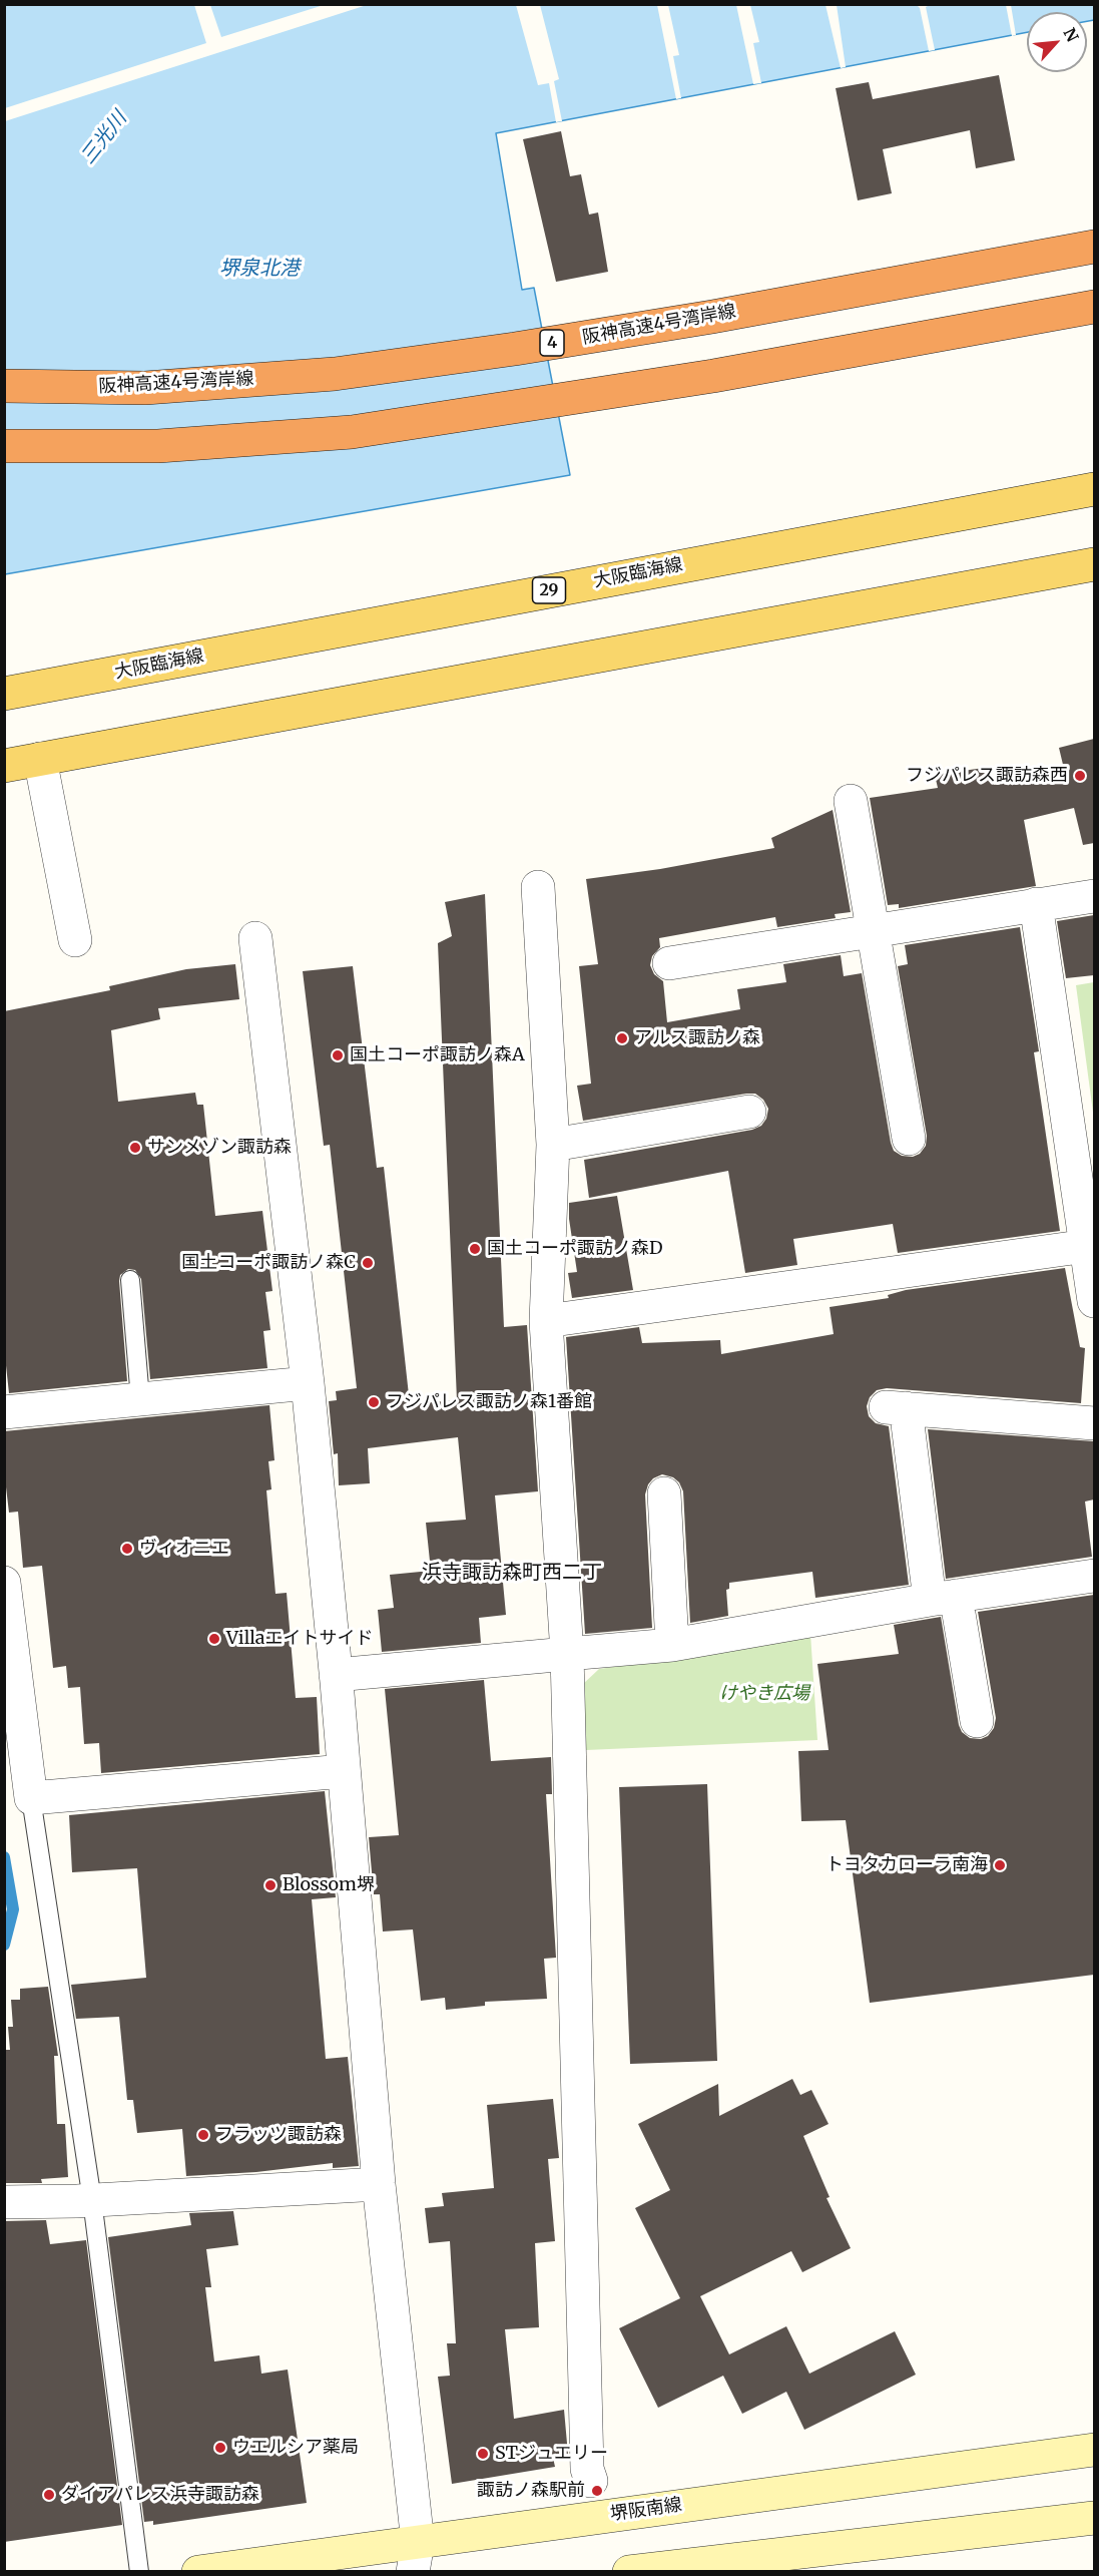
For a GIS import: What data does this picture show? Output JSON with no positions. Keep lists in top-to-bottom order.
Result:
{
  "streets": {
    "highway": ["阪神高速4号湾岸線", "4"],
    "main road": ["大阪臨海線", "29", "堺阪南線"]
  },
  "districts": ["浜寺諏訪森町西二丁"],
  "water": ["三光川", "堺泉北港"],
  "parks": ["けやき広場"],
  "places": [
    "フジパレス諏訪森西",
    "アルス諏訪ノ森",
    "国土コーポ諏訪ノ森A",
    "サンメゾン諏訪森",
    "国土コーポ諏訪ノ森D",
    "国土コーポ諏訪ノ森C",
    "フジパレス諏訪ノ森1番館",
    "ヴィオニエ",
    "Villaエイトサイド",
    "トヨタカローラ南海",
    "Blossom堺",
    "フラッツ諏訪森",
    "ウエルシア薬局",
    "STジュエリー",
    "諏訪ノ森駅前",
    "ダイアパレス浜寺諏訪森"
  ],
  "north": "top right"
}
